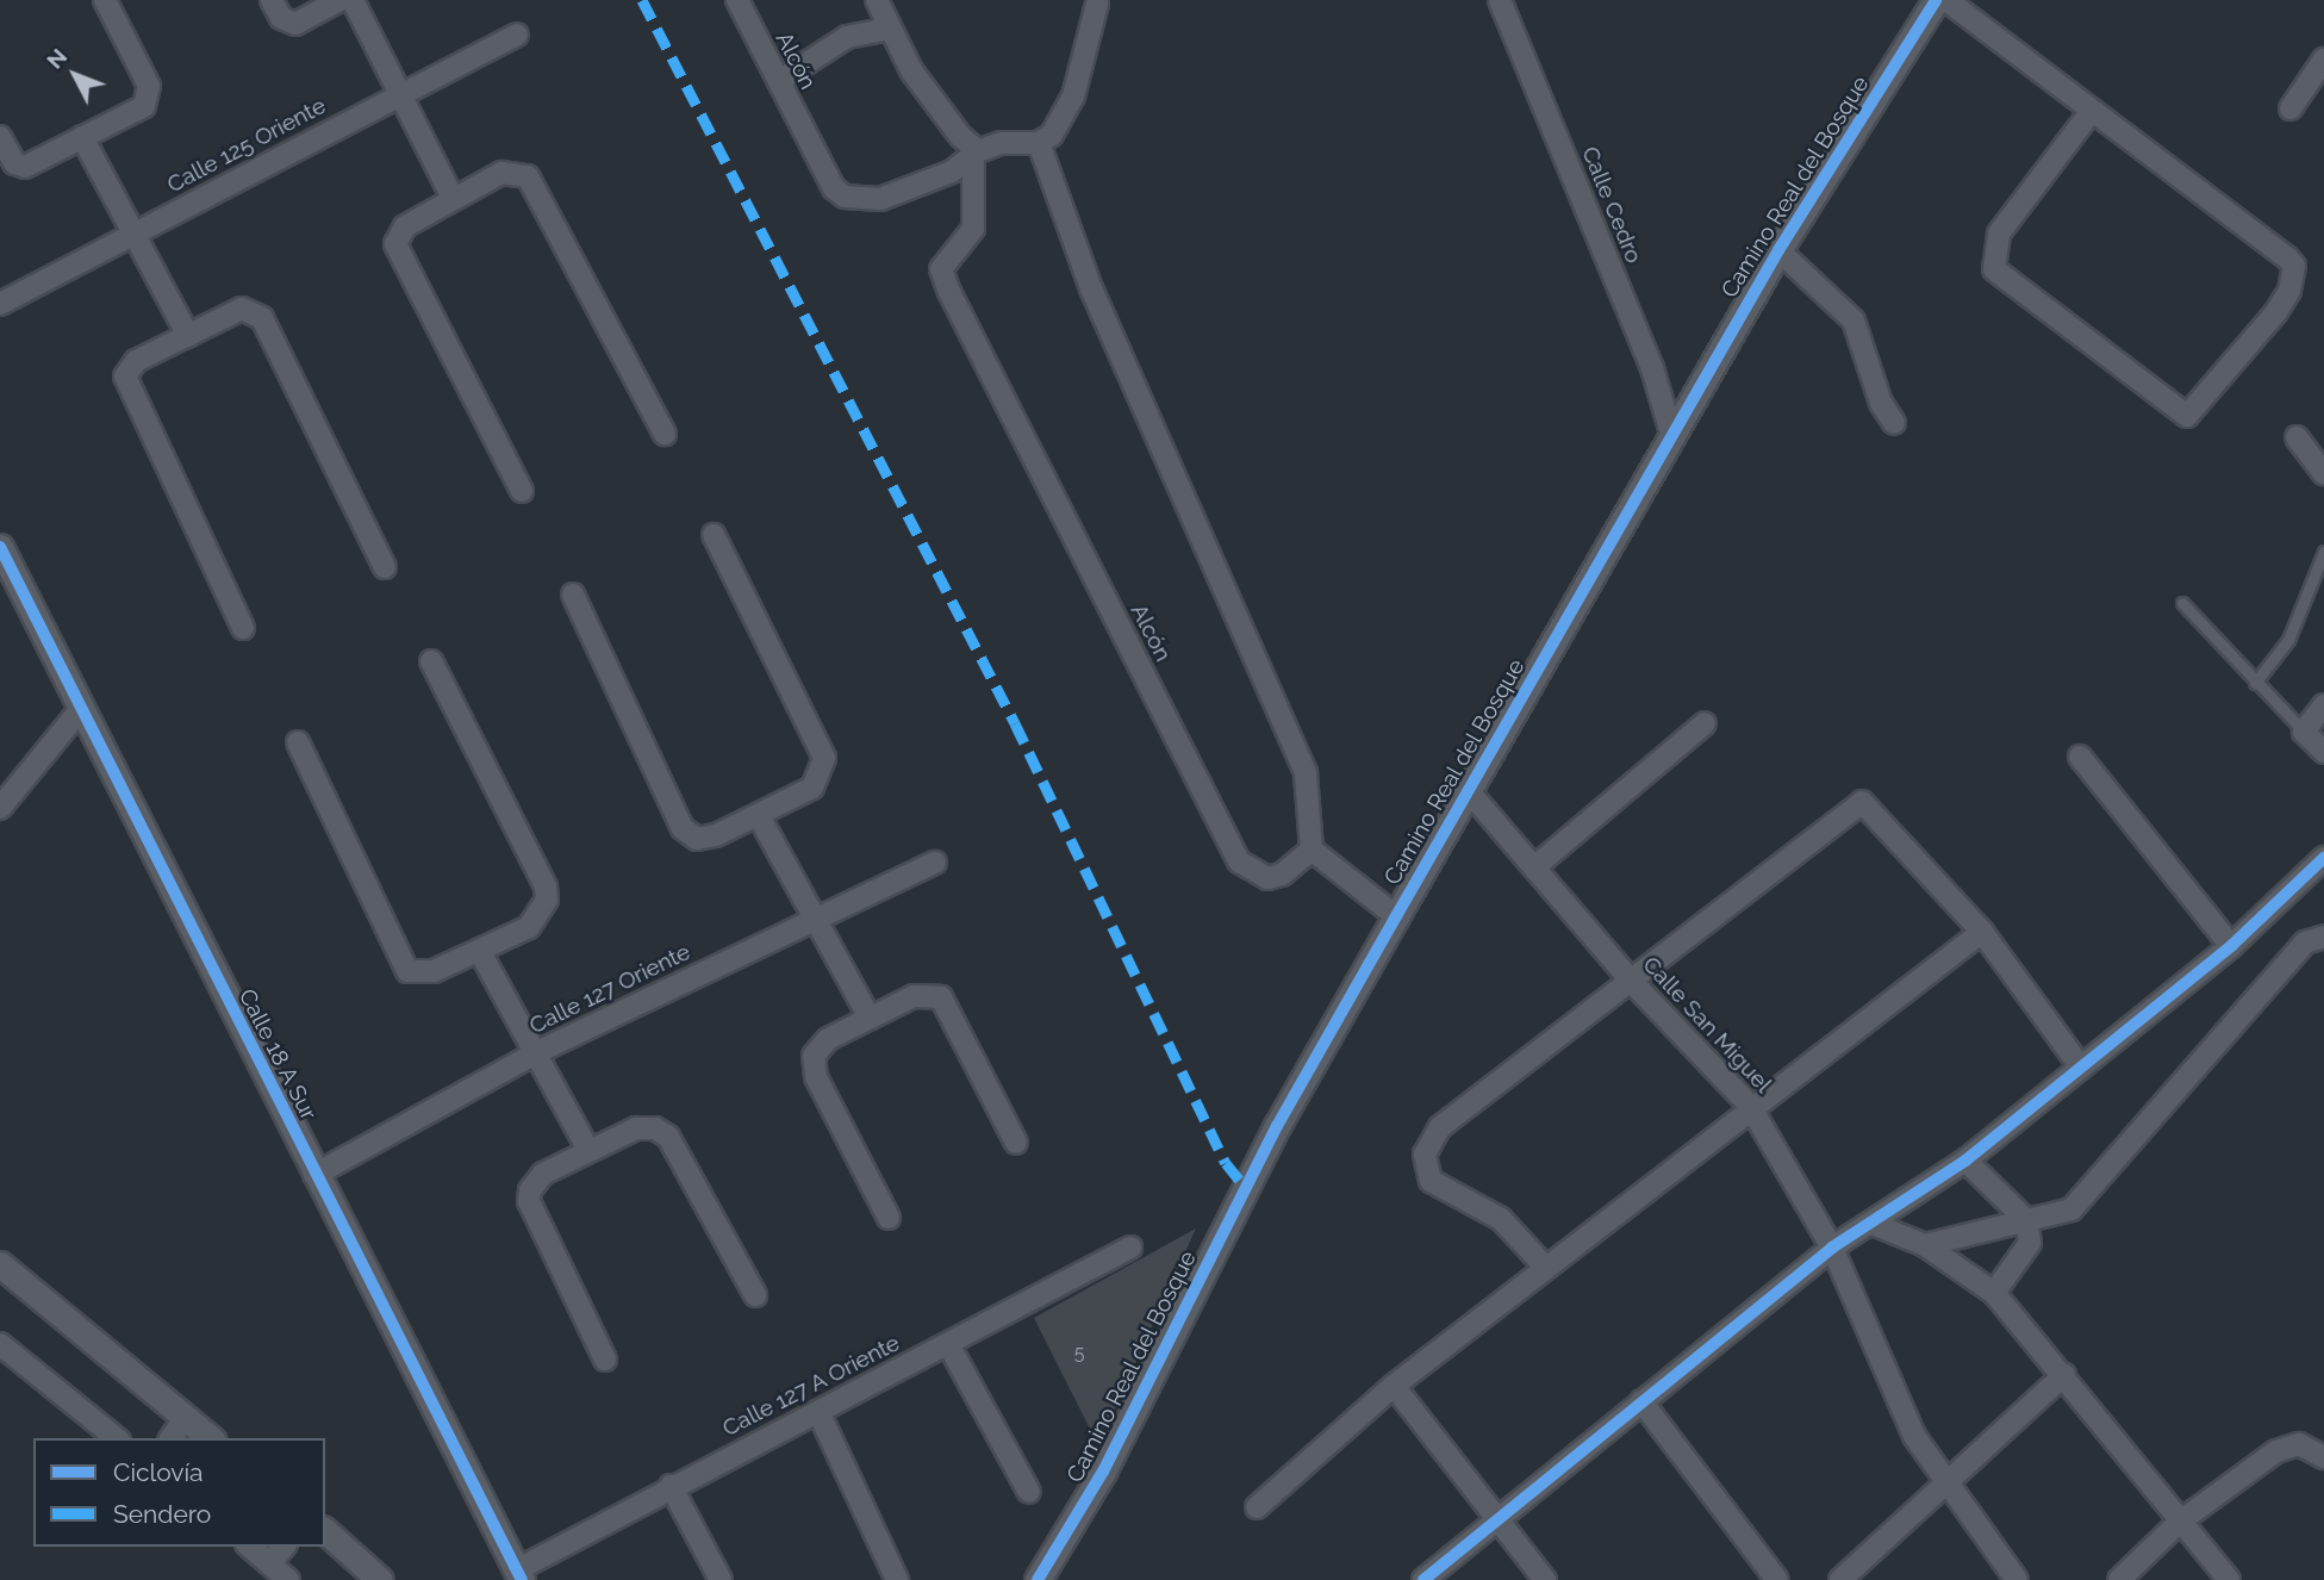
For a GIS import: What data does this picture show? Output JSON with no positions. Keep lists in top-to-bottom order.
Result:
{
  "streets": {
    "street": [
      "Alcón",
      "Calle 125 Oriente",
      "Camino Real del Bosque",
      "Calle Cedro",
      "Calle 127 Oriente",
      "Calle San Miguel",
      "Calle 18 A Sur",
      "Calle 127 A Oriente"
    ]
  },
  "crossings": [
    ["Camino Real del Bosque", "Calle Cedro"],
    ["Camino Real del Bosque", "Calle San Miguel"],
    ["Calle 127 Oriente", "Calle 18 A Sur"],
    ["Calle 18 A Sur", "Calle 127 A Oriente"]
  ],
  "house_numbers": ["5"],
  "legend": ["Ciclovía", "Sendero"],
  "north": "top left"
}
